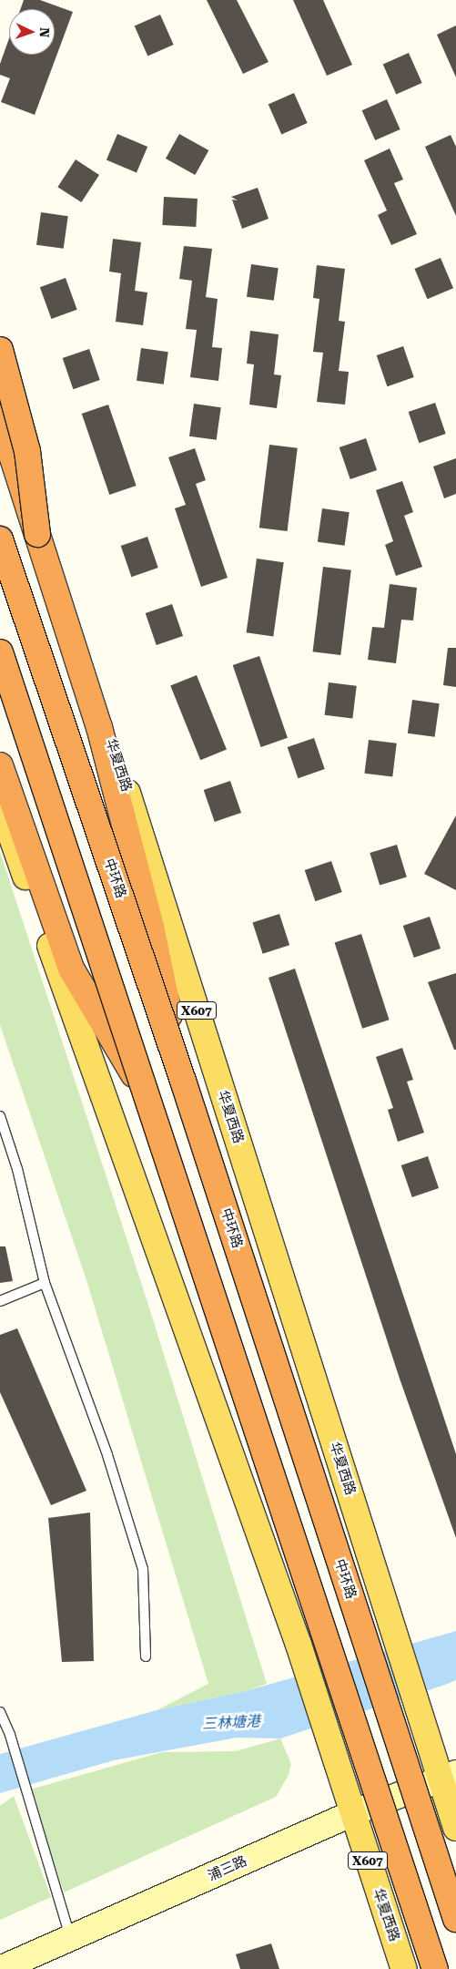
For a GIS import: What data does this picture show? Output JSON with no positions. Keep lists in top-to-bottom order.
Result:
{
  "streets": {
    "highway": ["中环路"],
    "main road": ["华夏西路", "X607"],
    "street": ["浦三路"]
  },
  "crossings": [
    ["华夏西路", "浦三路"]
  ],
  "water": ["三林塘港"],
  "north": "right"
}
